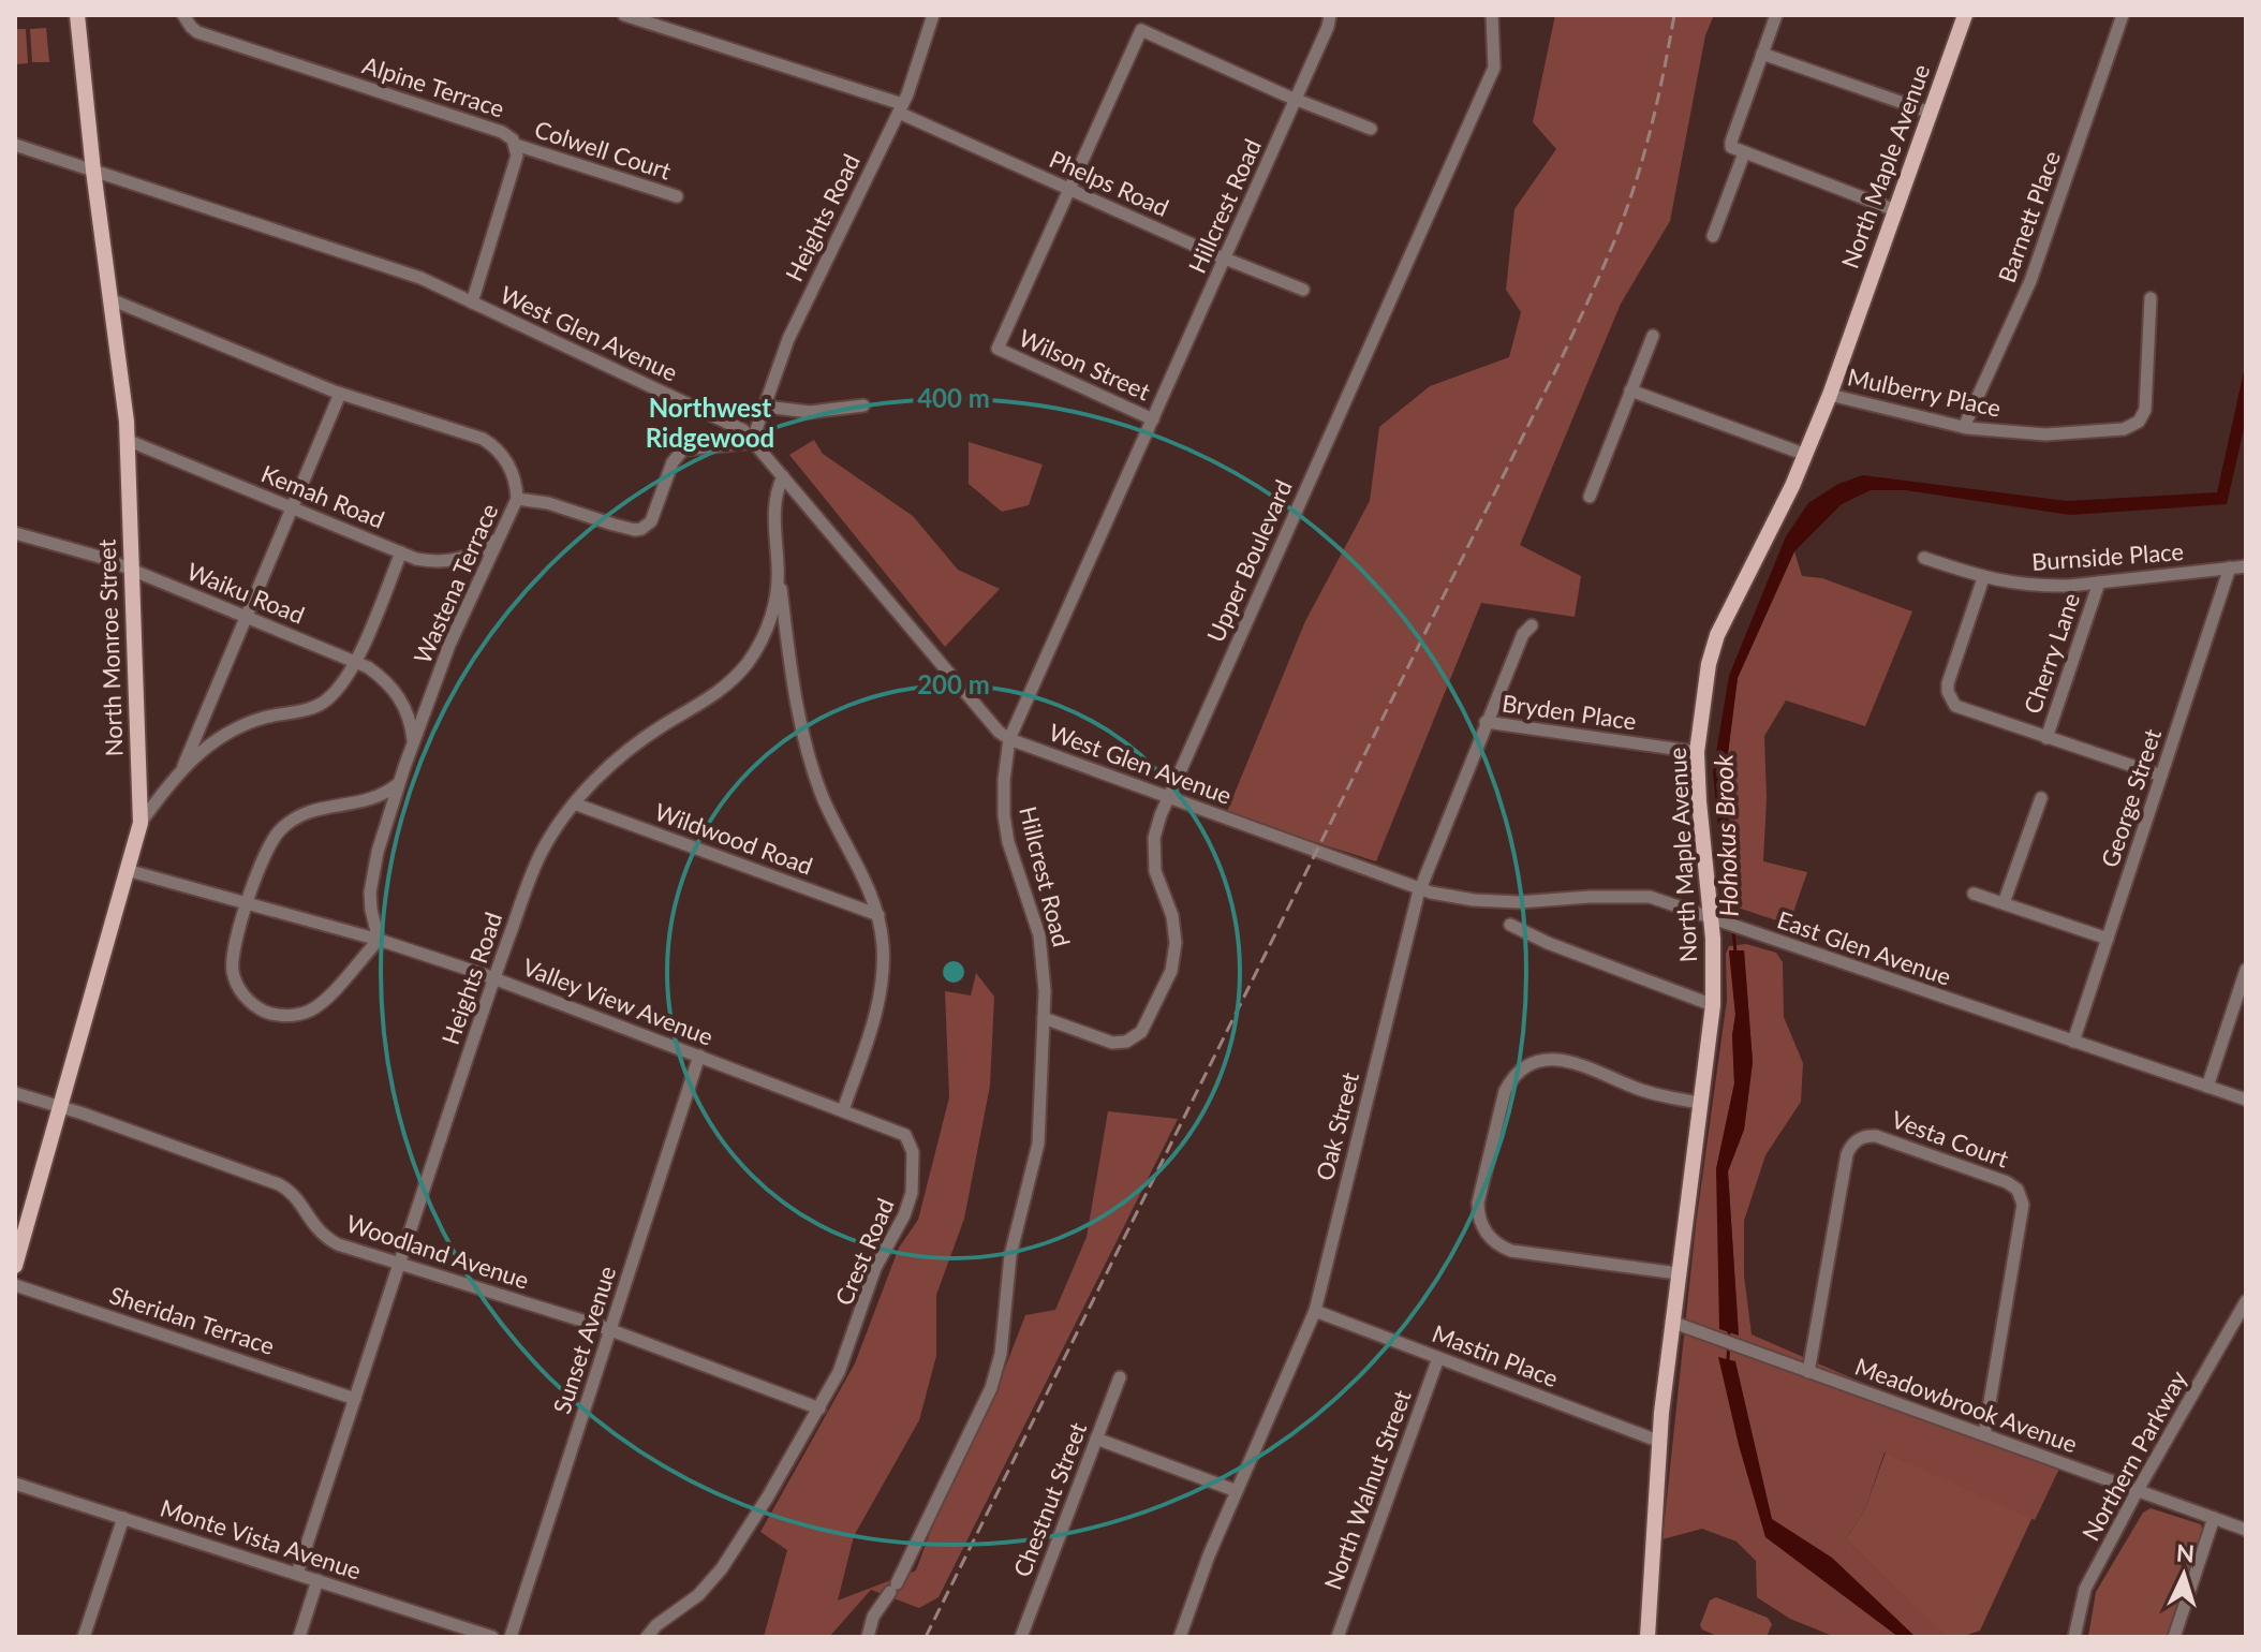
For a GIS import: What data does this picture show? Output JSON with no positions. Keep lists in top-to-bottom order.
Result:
{
  "streets": {
    "main road": ["North Maple Avenue", "North Monroe Street"],
    "street": [
      "Alpine Terrace",
      "Colwell Court",
      "Phelps Road",
      "Hillcrest Road",
      "Barnett Place",
      "Heights Road",
      "West Glen Avenue",
      "Wilson Street",
      "Mulberry Place",
      "Kemah Road",
      "Burnside Place",
      "Upper Boulevard",
      "Wastena Terrace",
      "Waiku Road",
      "Cherry Lane",
      "Bryden Place",
      "George Street",
      "Wildwood Road",
      "East Glen Avenue",
      "Valley View Avenue",
      "Oak Street",
      "Vesta Court",
      "Woodland Avenue",
      "Crest Road",
      "Sheridan Terrace",
      "Sunset Avenue",
      "Mastin Place",
      "Meadowbrook Avenue",
      "Northern Parkway",
      "North Walnut Street",
      "Chestnut Street",
      "Monte Vista Avenue"
    ]
  },
  "crossings": [
    ["Alpine Terrace", "Colwell Court"],
    ["Alpine Terrace", "West Glen Avenue"],
    ["North Maple Avenue", "Mulberry Place"],
    ["North Maple Avenue", "Bryden Place"],
    ["North Maple Avenue", "East Glen Avenue"],
    ["North Maple Avenue", "Mastin Place"],
    ["North Maple Avenue", "Meadowbrook Avenue"],
    ["Phelps Road", "Hillcrest Road"],
    ["Phelps Road", "Heights Road"],
    ["Phelps Road", "Wilson Street"],
    ["Hillcrest Road", "West Glen Avenue"],
    ["Hillcrest Road", "Wilson Street"],
    ["Hillcrest Road", "Upper Boulevard"],
    ["Barnett Place", "Mulberry Place"],
    ["Heights Road", "West Glen Avenue"],
    ["Heights Road", "Wildwood Road"],
    ["Heights Road", "Valley View Avenue"],
    ["Heights Road", "Woodland Avenue"],
    ["Heights Road", "Sheridan Terrace"],
    ["Heights Road", "Monte Vista Avenue"],
    ["West Glen Avenue", "Upper Boulevard"],
    ["West Glen Avenue", "North Monroe Street"],
    ["West Glen Avenue", "East Glen Avenue"],
    ["Kemah Road", "Wastena Terrace"],
    ["Kemah Road", "North Monroe Street"],
    ["Burnside Place", "Cherry Lane"],
    ["Burnside Place", "George Street"],
    ["Wastena Terrace", "Waiku Road"],
    ["Wastena Terrace", "North Monroe Street"],
    ["Wastena Terrace", "Valley View Avenue"],
    ["Waiku Road", "North Monroe Street"],
    ["North Monroe Street", "Valley View Avenue"],
    ["North Monroe Street", "Woodland Avenue"],
    ["Bryden Place", "Oak Street"],
    ["George Street", "East Glen Avenue"],
    ["East Glen Avenue", "Oak Street"],
    ["Valley View Avenue", "Crest Road"],
    ["Valley View Avenue", "Sunset Avenue"],
    ["Oak Street", "Mastin Place"],
    ["Vesta Court", "Meadowbrook Avenue"],
    ["Woodland Avenue", "Crest Road"],
    ["Woodland Avenue", "Sunset Avenue"],
    ["Mastin Place", "North Walnut Street"],
    ["Meadowbrook Avenue", "Northern Parkway"]
  ],
  "districts": ["Northwest Ridgewood"],
  "water": ["Hohokus Brook"],
  "north": "top",
  "rings": ["400 m", "200 m"]
}
